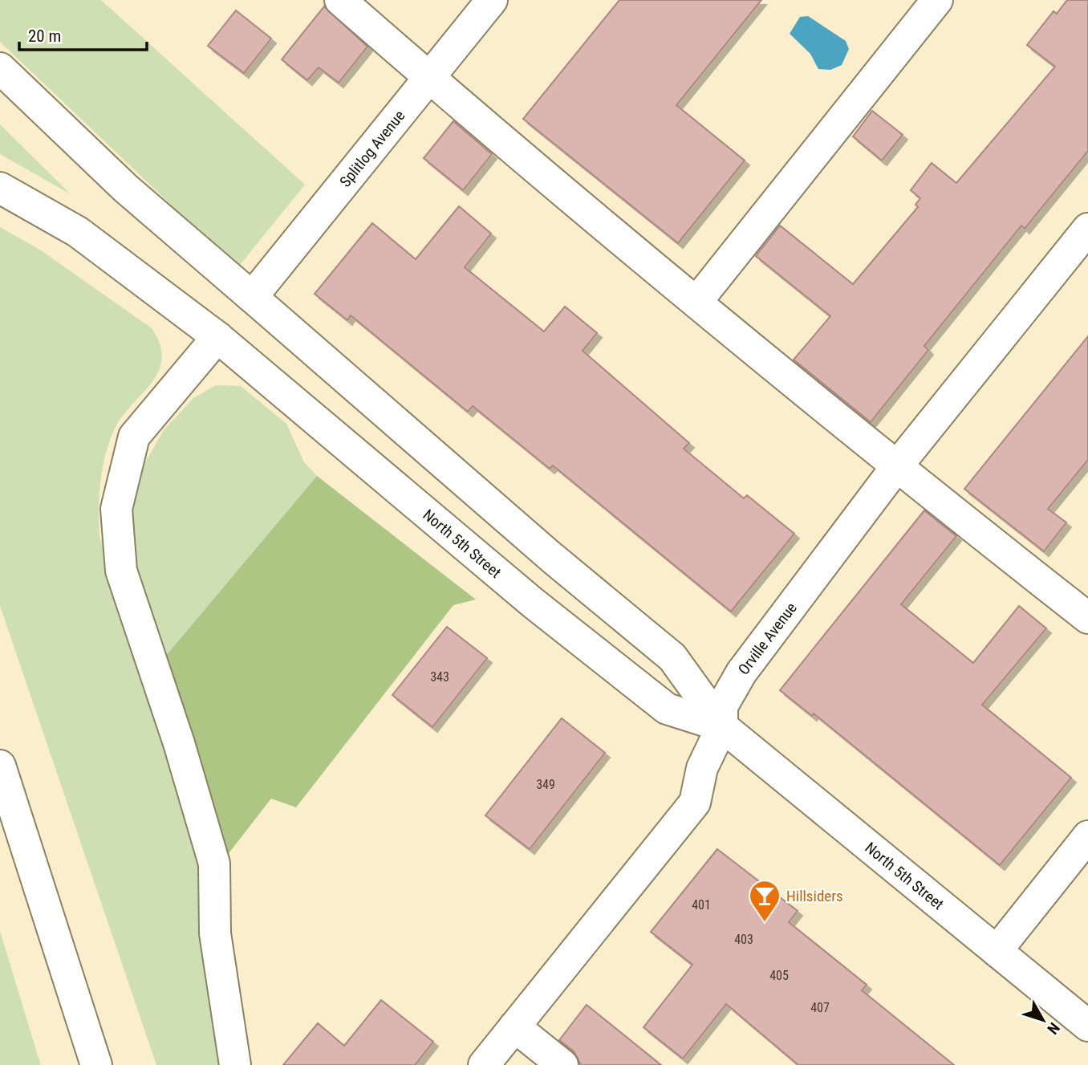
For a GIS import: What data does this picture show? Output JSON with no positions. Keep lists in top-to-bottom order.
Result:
{
  "streets": {
    "main road": ["Splitlog Avenue", "North 5th Street", "Orville Avenue"]
  },
  "crossings": [
    ["Splitlog Avenue", "North 5th Street"],
    ["North 5th Street", "Orville Avenue"]
  ],
  "places": {
    "bar": ["Hillsiders"]
  },
  "house_numbers": [
    "343",
    "349",
    "401",
    "403",
    "405",
    "407"
  ],
  "scale_bar": "20 m",
  "north": "bottom right"
}
